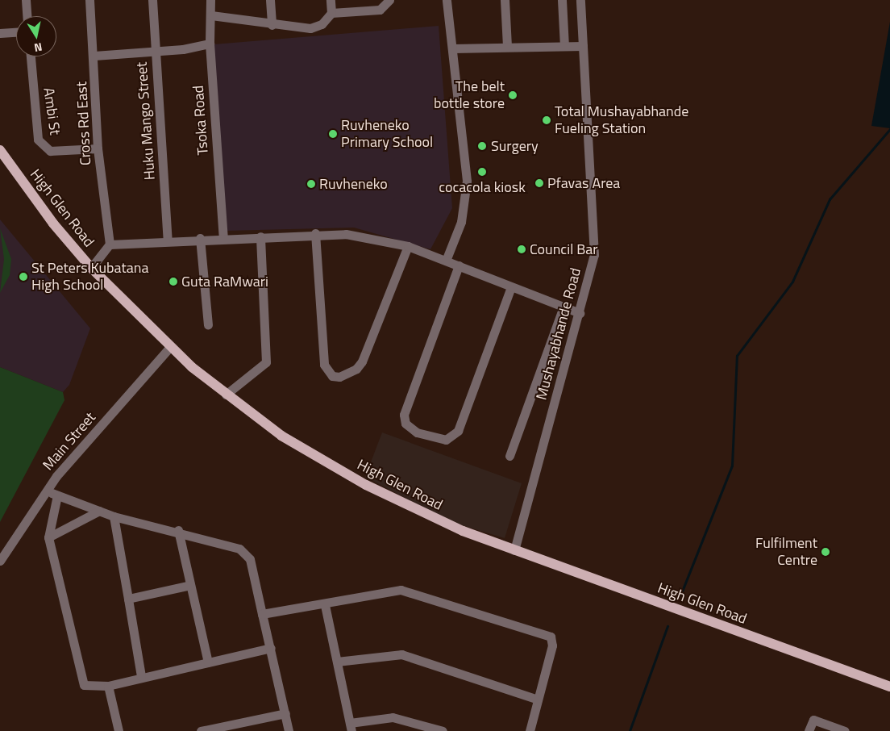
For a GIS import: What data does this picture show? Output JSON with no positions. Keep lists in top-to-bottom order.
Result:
{
  "streets": {
    "main road": ["High Glen Road"],
    "street": [
      "Ambi St",
      "Tsoka Road",
      "Huku Mango Street",
      "Cross Rd East",
      "Mushayabhande Road",
      "Main Street"
    ]
  },
  "crossings": [
    ["Ambi St", "Cross Rd East"],
    ["High Glen Road", "Mushayabhande Road"],
    ["High Glen Road", "Main Street"]
  ],
  "places": [
    "The belt bottle store",
    "Total Mushayabhande Fueling Station",
    "Ruvheneko Primary School",
    "Surgery",
    "cocacola kiosk",
    "Pfavas Area",
    "Ruvheneko",
    "Council Bar",
    "St Peters Kubatana High School",
    "Guta RaMwari",
    "Fulfilment Centre"
  ],
  "north": "bottom"
}
